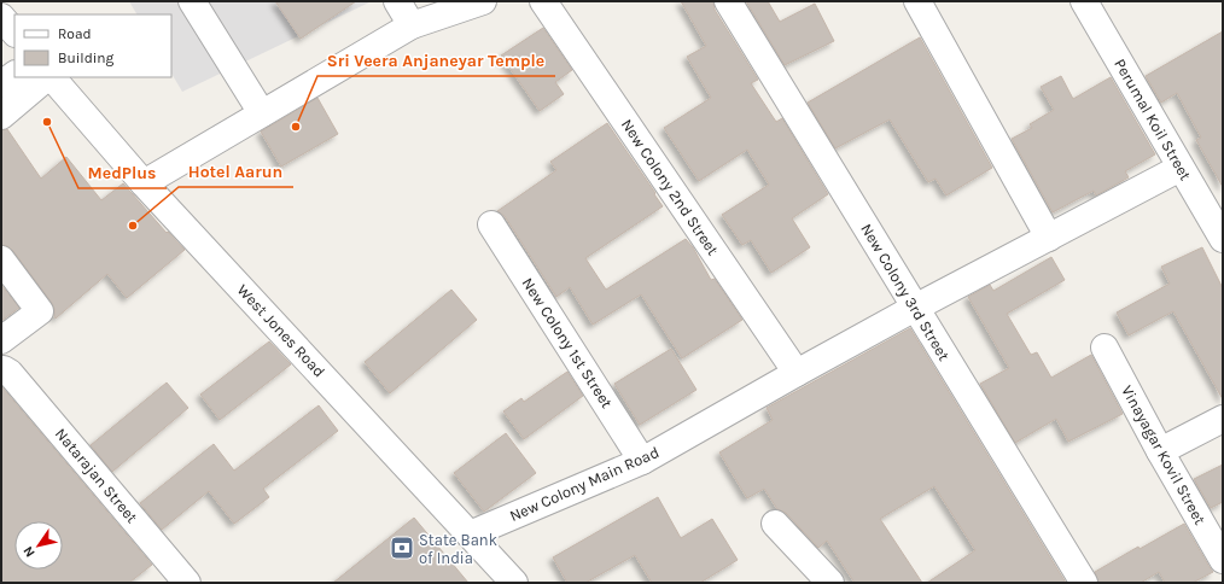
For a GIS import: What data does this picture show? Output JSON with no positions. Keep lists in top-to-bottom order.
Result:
{
  "streets": {
    "street": [
      "Perumal Koil Street",
      "New Colony 2nd Street",
      "New Colony 3rd Street",
      "West Jones Road",
      "New Colony 1st Street",
      "Vinayagar Kovil Street",
      "Natarajan Street",
      "New Colony Main Road"
    ]
  },
  "crossings": [
    ["Perumal Koil Street", "New Colony Main Road"],
    ["New Colony 2nd Street", "New Colony Main Road"],
    ["New Colony 3rd Street", "New Colony Main Road"],
    ["West Jones Road", "New Colony Main Road"],
    ["New Colony 1st Street", "New Colony Main Road"]
  ],
  "places": {
    "other": ["MedPlus", "Sri Veera Anjaneyar Temple", "Hotel Aarun"],
    "bank": ["State Bank of India"]
  },
  "legend": ["Road", "Building"],
  "north": "bottom left"
}
